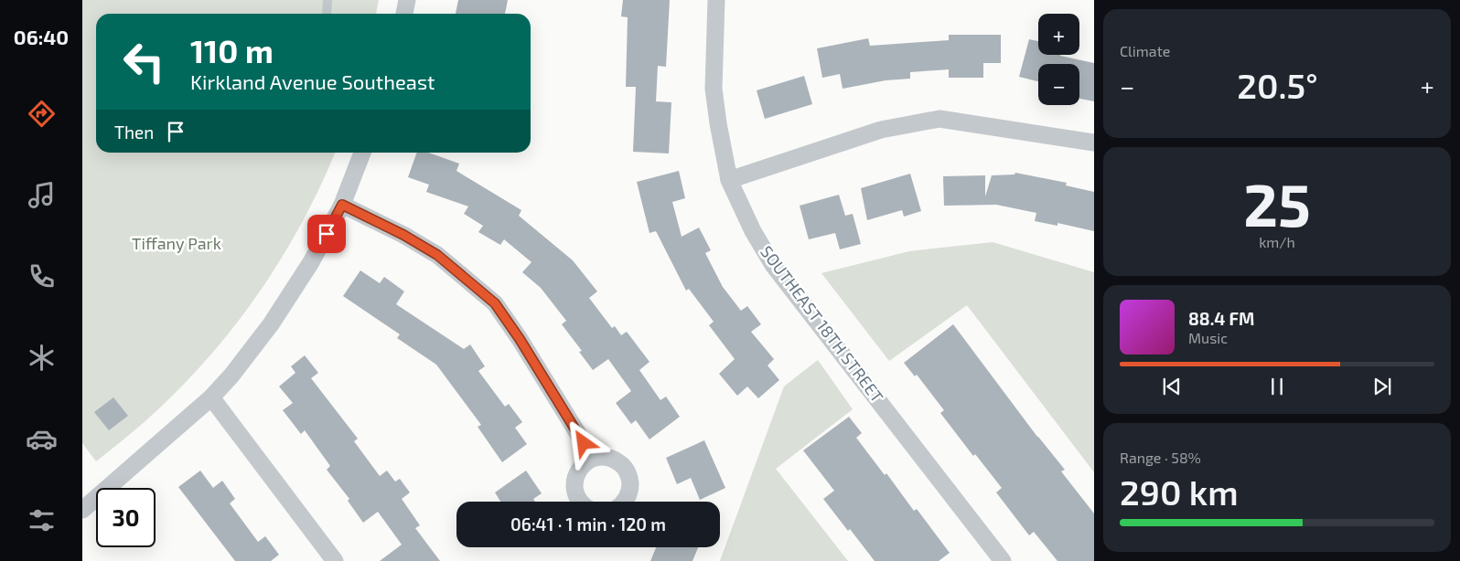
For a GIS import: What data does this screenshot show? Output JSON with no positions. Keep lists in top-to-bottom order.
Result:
{
  "streets": {
    "street": ["SOUTHEAST 18TH STREET"]
  },
  "parks": ["Tiffany Park"],
  "page": {
    "tabs": "06:40",
    "tile": [
      "Climate",
      ["25", "km/h"],
      ["Range · 58%", "290 km"]
    ],
    "map_buttons": ["+", "−"],
    "turn": ["110 m", "Kirkland Avenue Southeast"],
    "heat": ["−", "20.5°", "+"],
    "then": "Then",
    "song": ["88.4 FM", "Music"],
    "limit": "30",
    "trip": "06:41 · 1 min · 120 m"
  }
}
